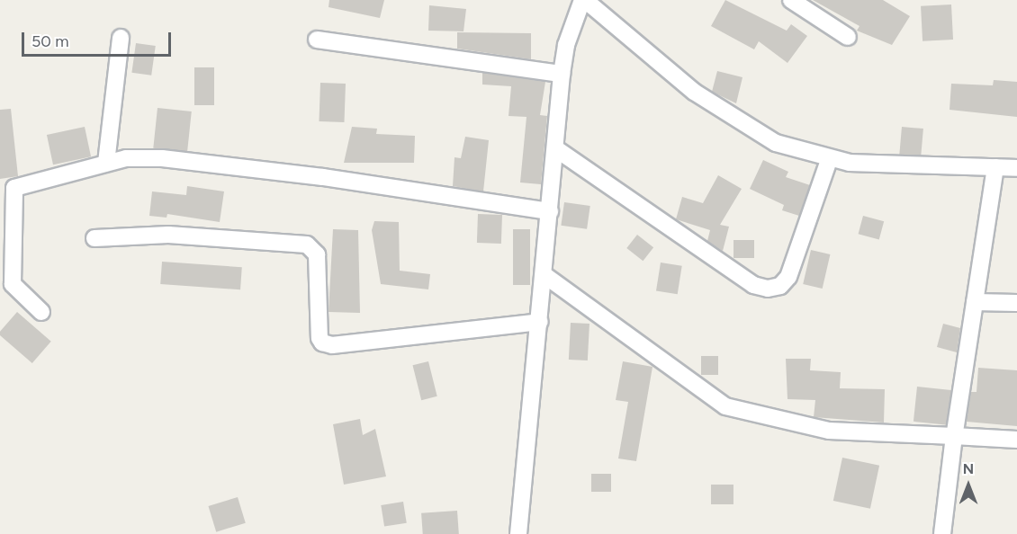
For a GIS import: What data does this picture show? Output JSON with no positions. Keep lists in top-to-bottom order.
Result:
{
  "scale_bar": "50 m",
  "north": "top"
}
